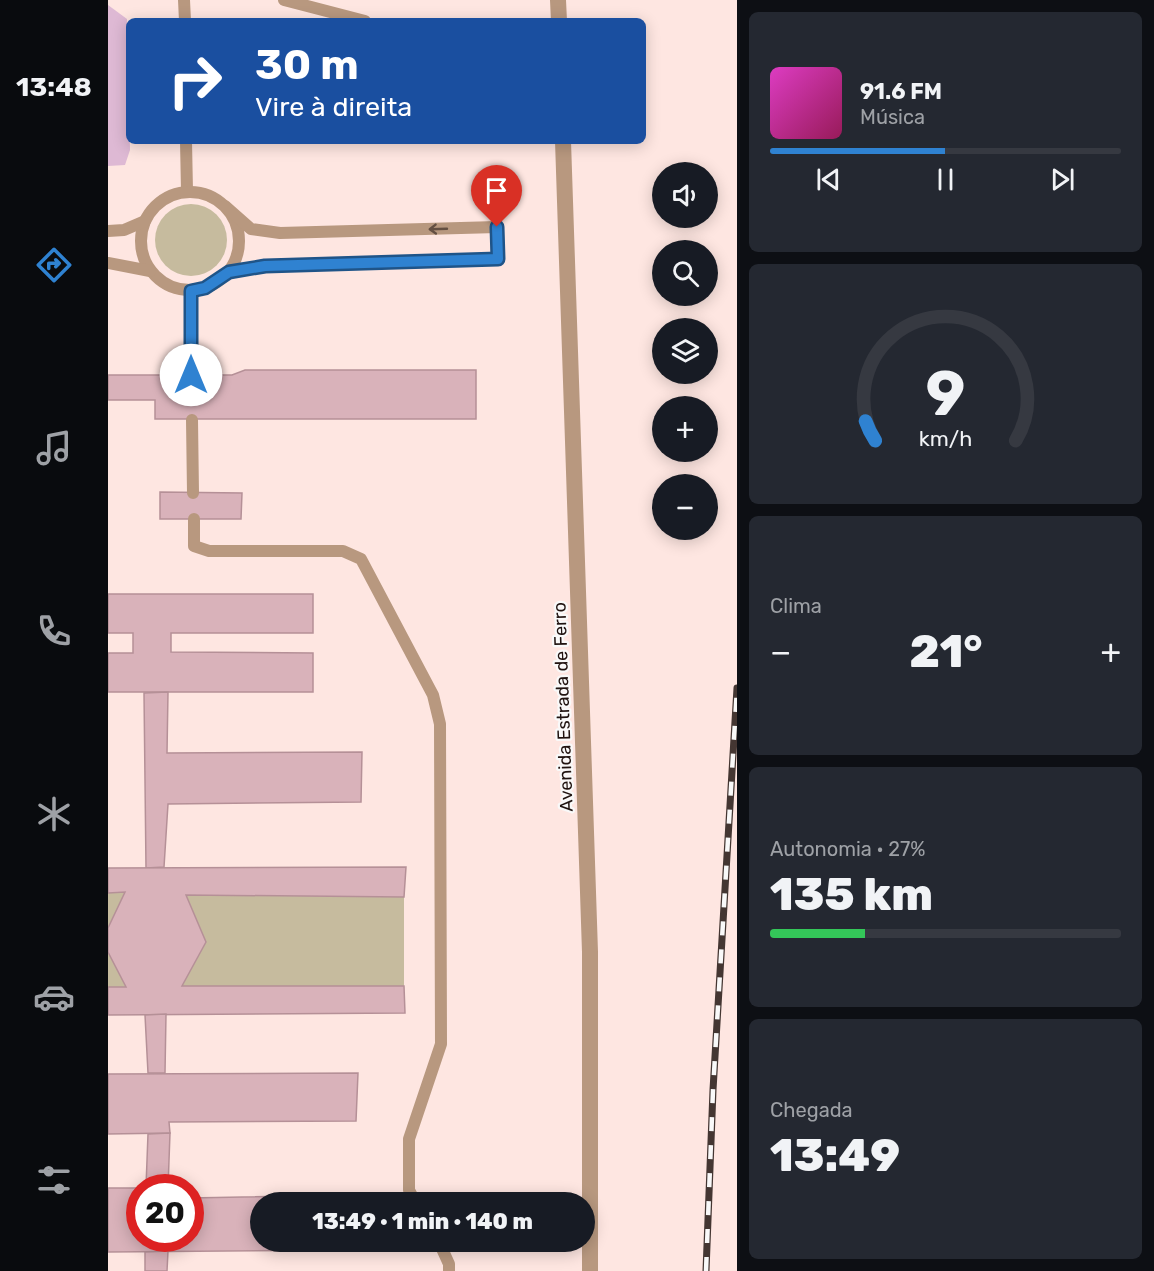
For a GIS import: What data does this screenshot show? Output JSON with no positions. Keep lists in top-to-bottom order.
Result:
{
  "streets": {
    "street": ["Avenida Estrada de Ferro"]
  },
  "page": {
    "tabs": "13:48",
    "turn": ["30 m", "Vire à direita"],
    "song": ["91.6 FM", "Música"],
    "map_buttons": ["+", "−"],
    "tile": [
      "Clima",
      ["Autonomia · 27%", "135 km"],
      ["Chegada", "13:49"]
    ],
    "heat": ["−", "21°", "+"],
    "limit": "20",
    "trip": "13:49 · 1 min · 140 m",
    "gauge": ["9", "km/h"]
  }
}
